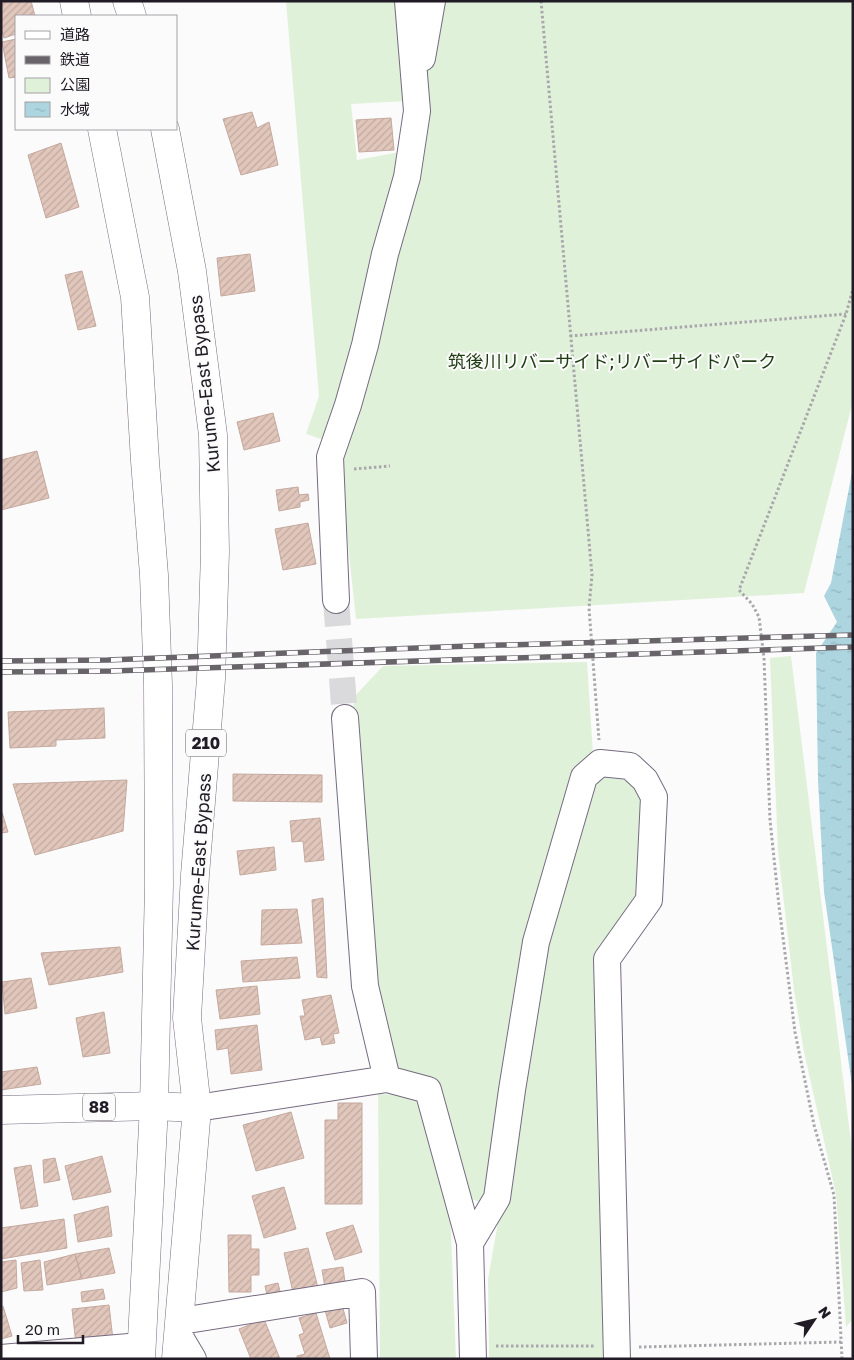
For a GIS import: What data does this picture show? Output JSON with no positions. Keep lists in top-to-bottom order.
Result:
{
  "streets": {
    "main road": ["Kurume-East Bypass", "210", "88"]
  },
  "crossings": [
    ["Kurume-East Bypass", "88"]
  ],
  "parks": ["筑後川リバーサイド;リバーサイドパーク"],
  "legend": [
    "道路",
    "鉄道",
    "公園",
    "水域"
  ],
  "scale_bar": "20 m",
  "north": "top right"
}
